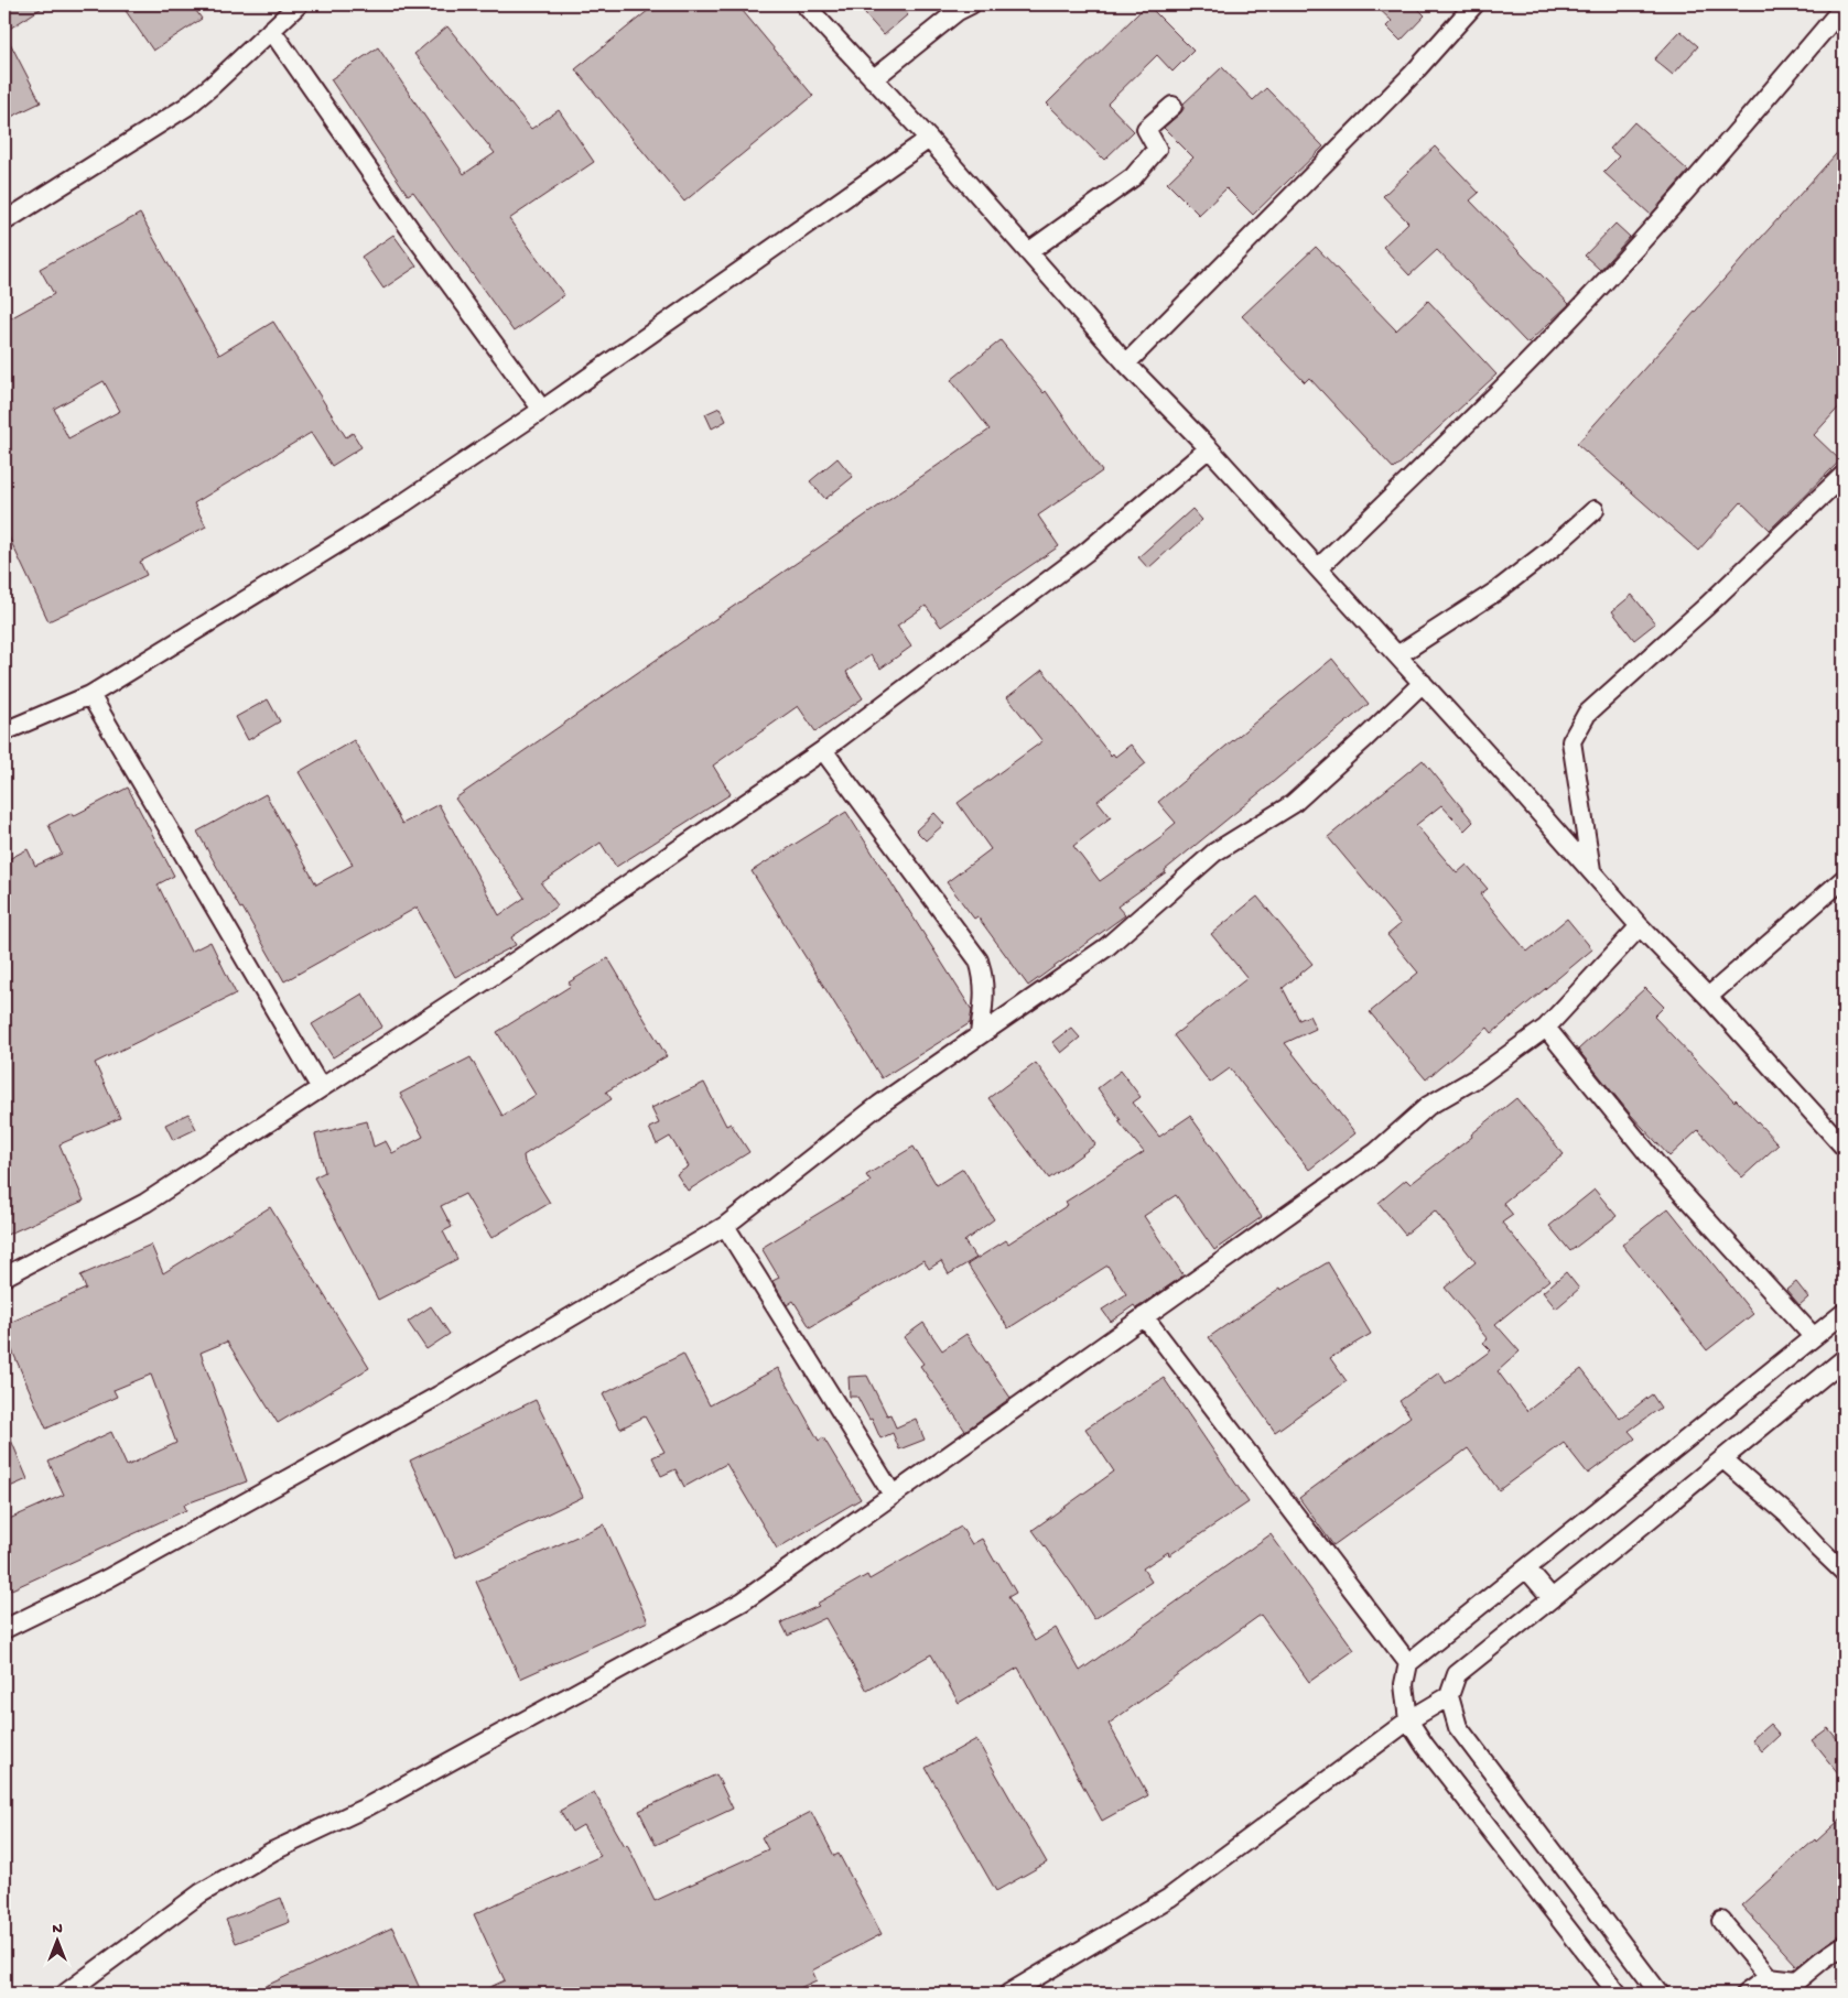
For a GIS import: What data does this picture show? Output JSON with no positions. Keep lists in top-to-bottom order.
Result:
{
  "north": "top"
}
